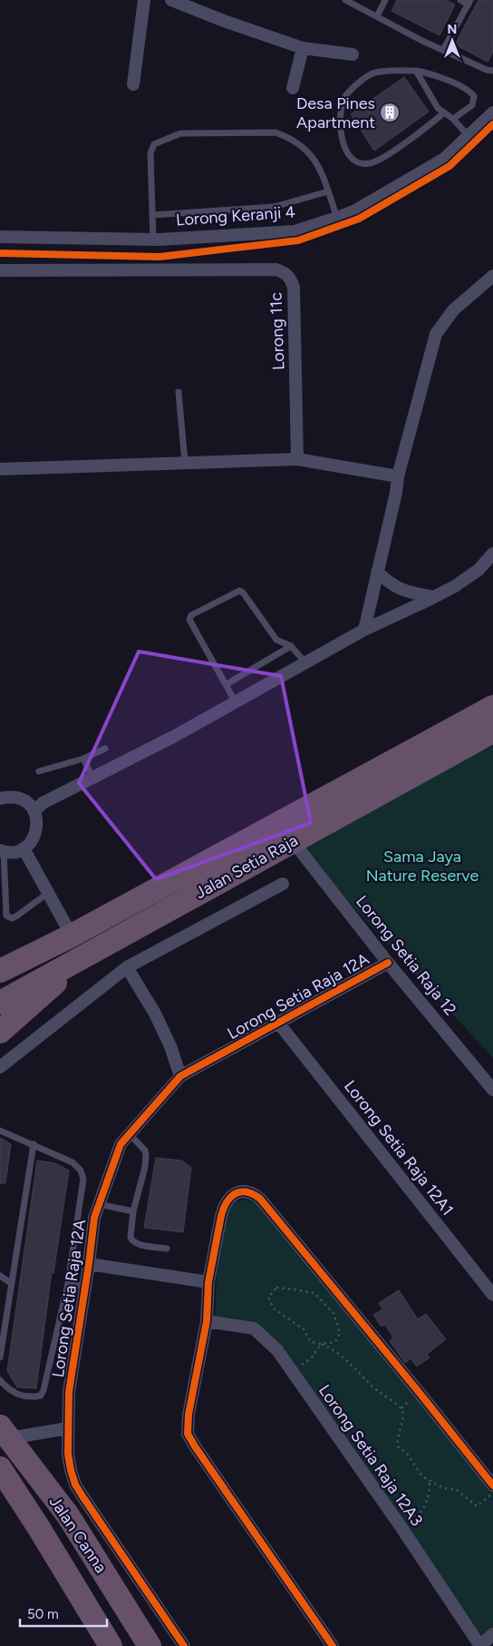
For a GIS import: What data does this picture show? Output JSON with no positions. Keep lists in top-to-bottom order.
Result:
{
  "streets": {
    "highway": ["Jalan Setia Raja", "Jalan Canna"],
    "street": [
      "Lorong Keranji 4",
      "Lorong 11c",
      "Lorong Setia Raja 12",
      "Lorong Setia Raja 12A",
      "Lorong Setia Raja 12A1",
      "Lorong Setia Raja 12A3"
    ]
  },
  "crossings": [
    ["Jalan Setia Raja", "Lorong Setia Raja 12"],
    ["Lorong Setia Raja 12", "Lorong Setia Raja 12A"],
    ["Lorong Setia Raja 12A", "Lorong Setia Raja 12A1"]
  ],
  "parks": ["Sama Jaya Nature Reserve"],
  "places": {
    "building": ["Desa Pines Apartment"]
  },
  "scale_bar": "50 m",
  "north": "top"
}
